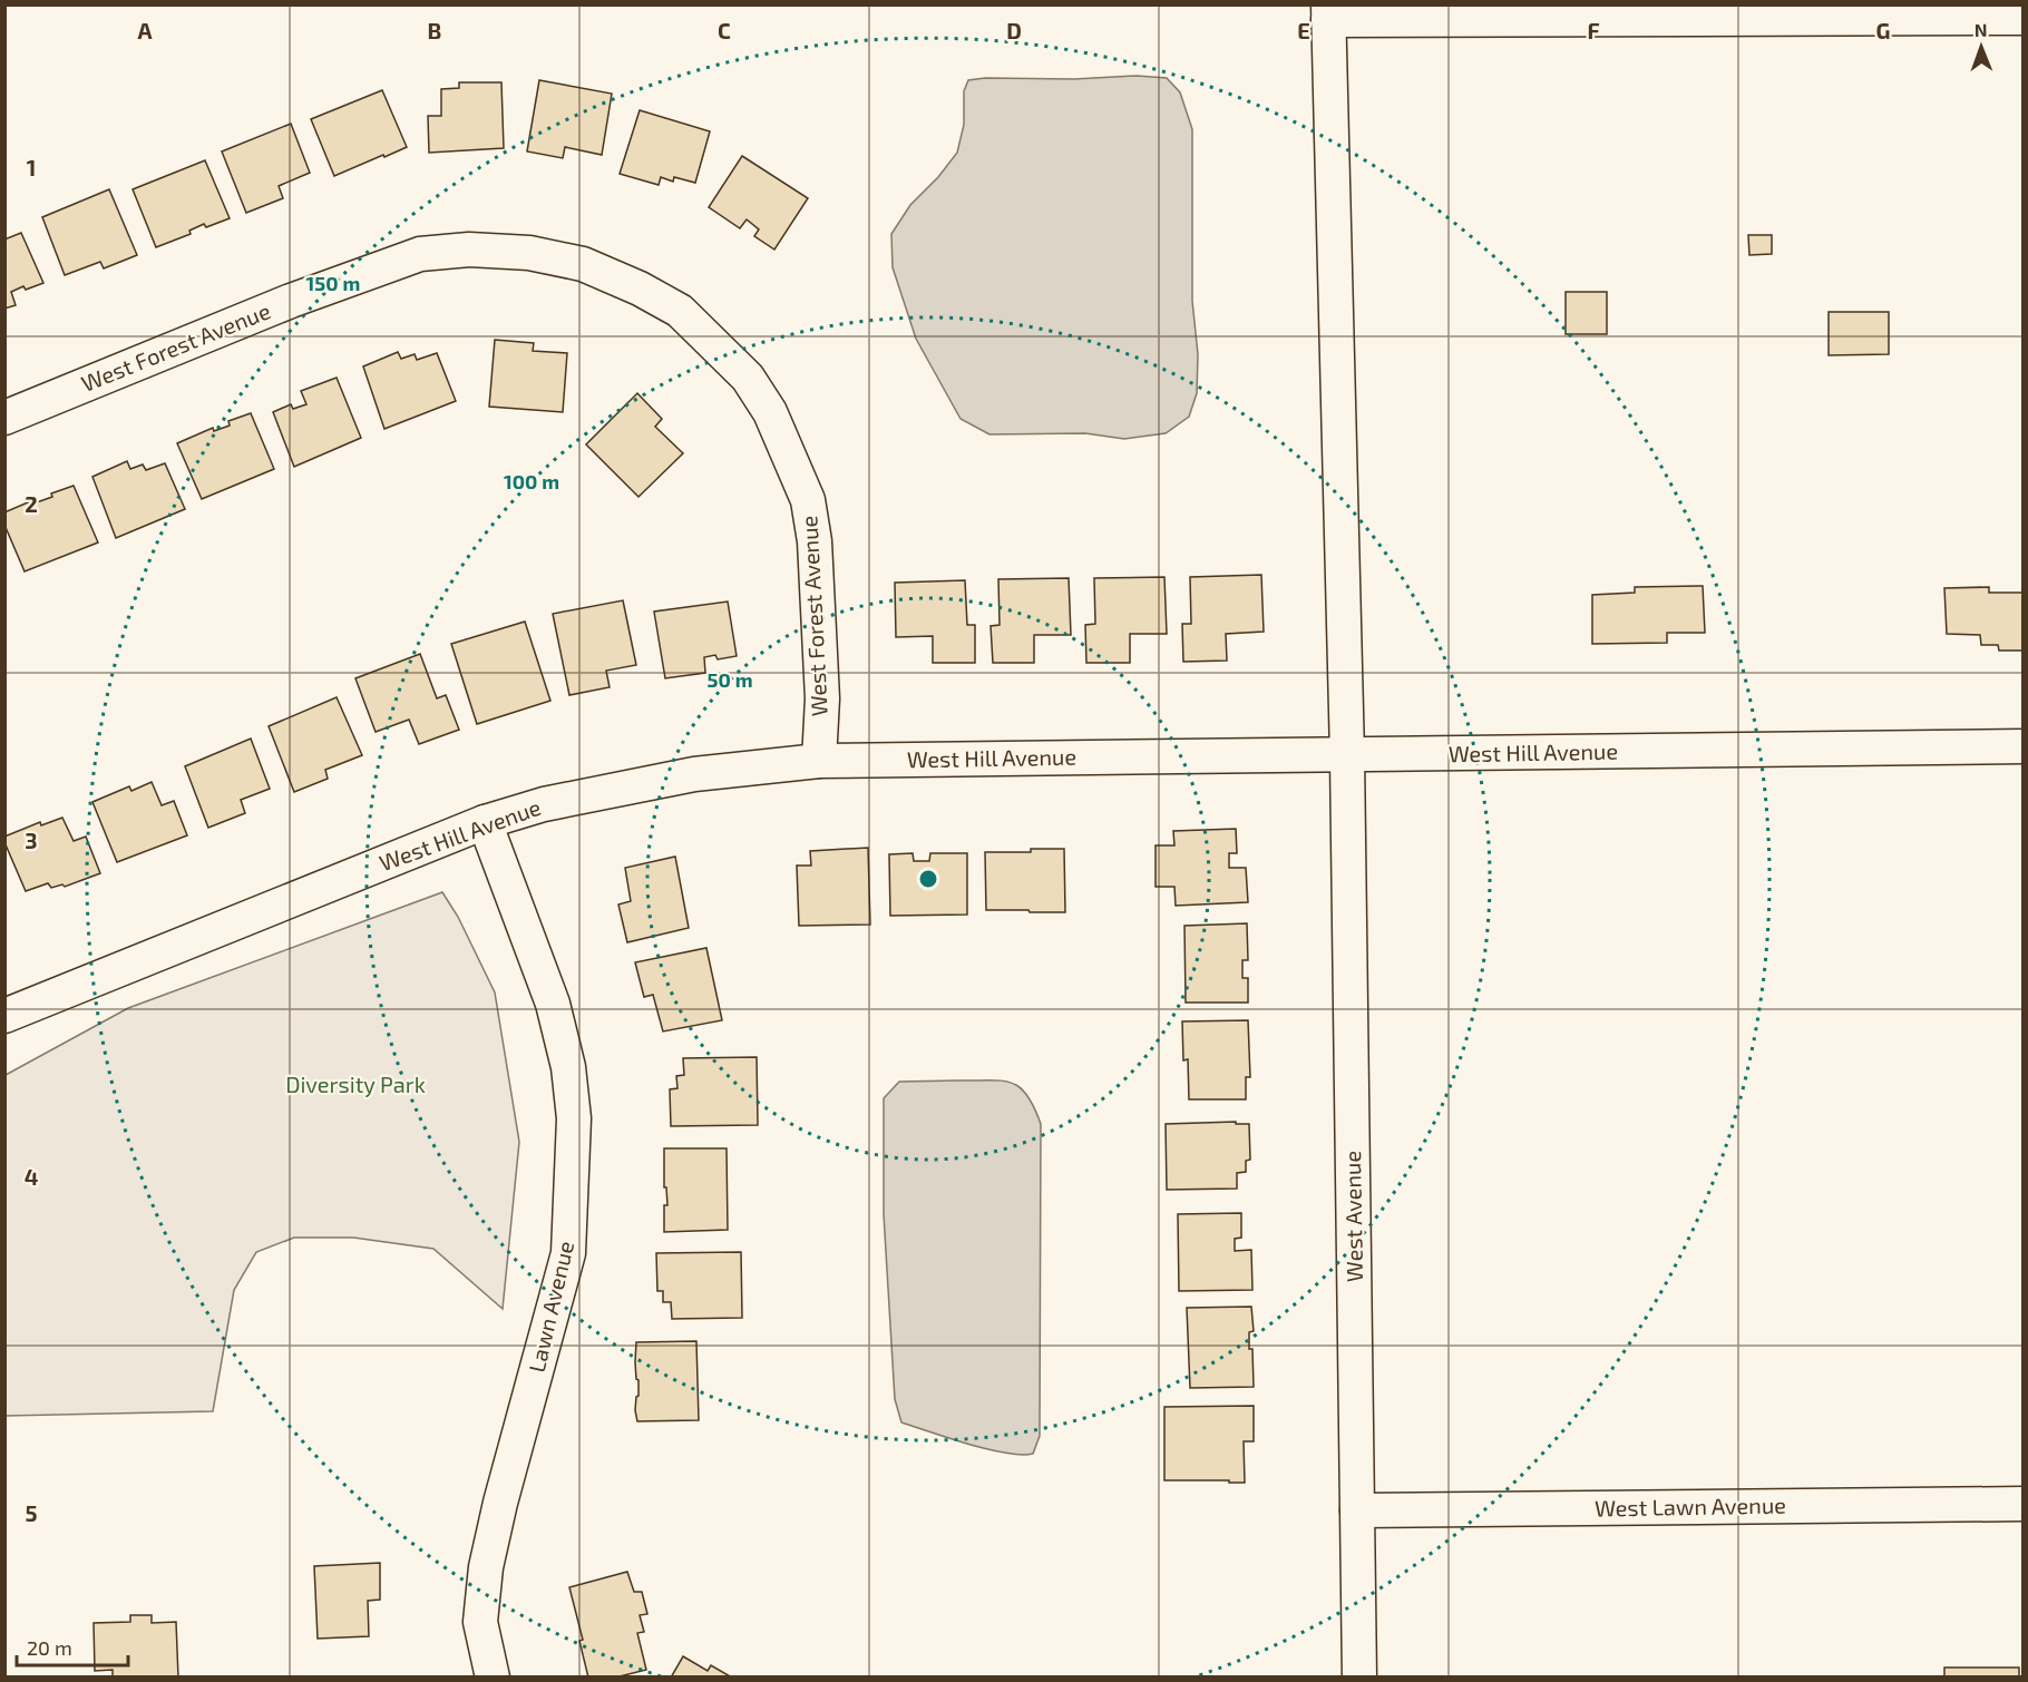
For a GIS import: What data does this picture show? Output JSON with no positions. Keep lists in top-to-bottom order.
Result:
{
  "streets": {
    "street": [
      "West Forest Avenue",
      "West Hill Avenue",
      "West Avenue",
      "Lawn Avenue",
      "West Lawn Avenue"
    ]
  },
  "crossings": [
    ["West Forest Avenue", "West Hill Avenue"],
    ["West Hill Avenue", "West Avenue"],
    ["West Hill Avenue", "Lawn Avenue"],
    ["West Avenue", "West Lawn Avenue"]
  ],
  "parks": ["Diversity Park"],
  "scale_bar": "20 m",
  "north": "top",
  "grid": {
    "columns": [
      "A",
      "B",
      "C",
      "D",
      "E",
      "F",
      "G"
    ],
    "rows": [
      "1",
      "2",
      "3",
      "4",
      "5"
    ]
  },
  "rings": ["150 m", "100 m", "50 m"]
}
